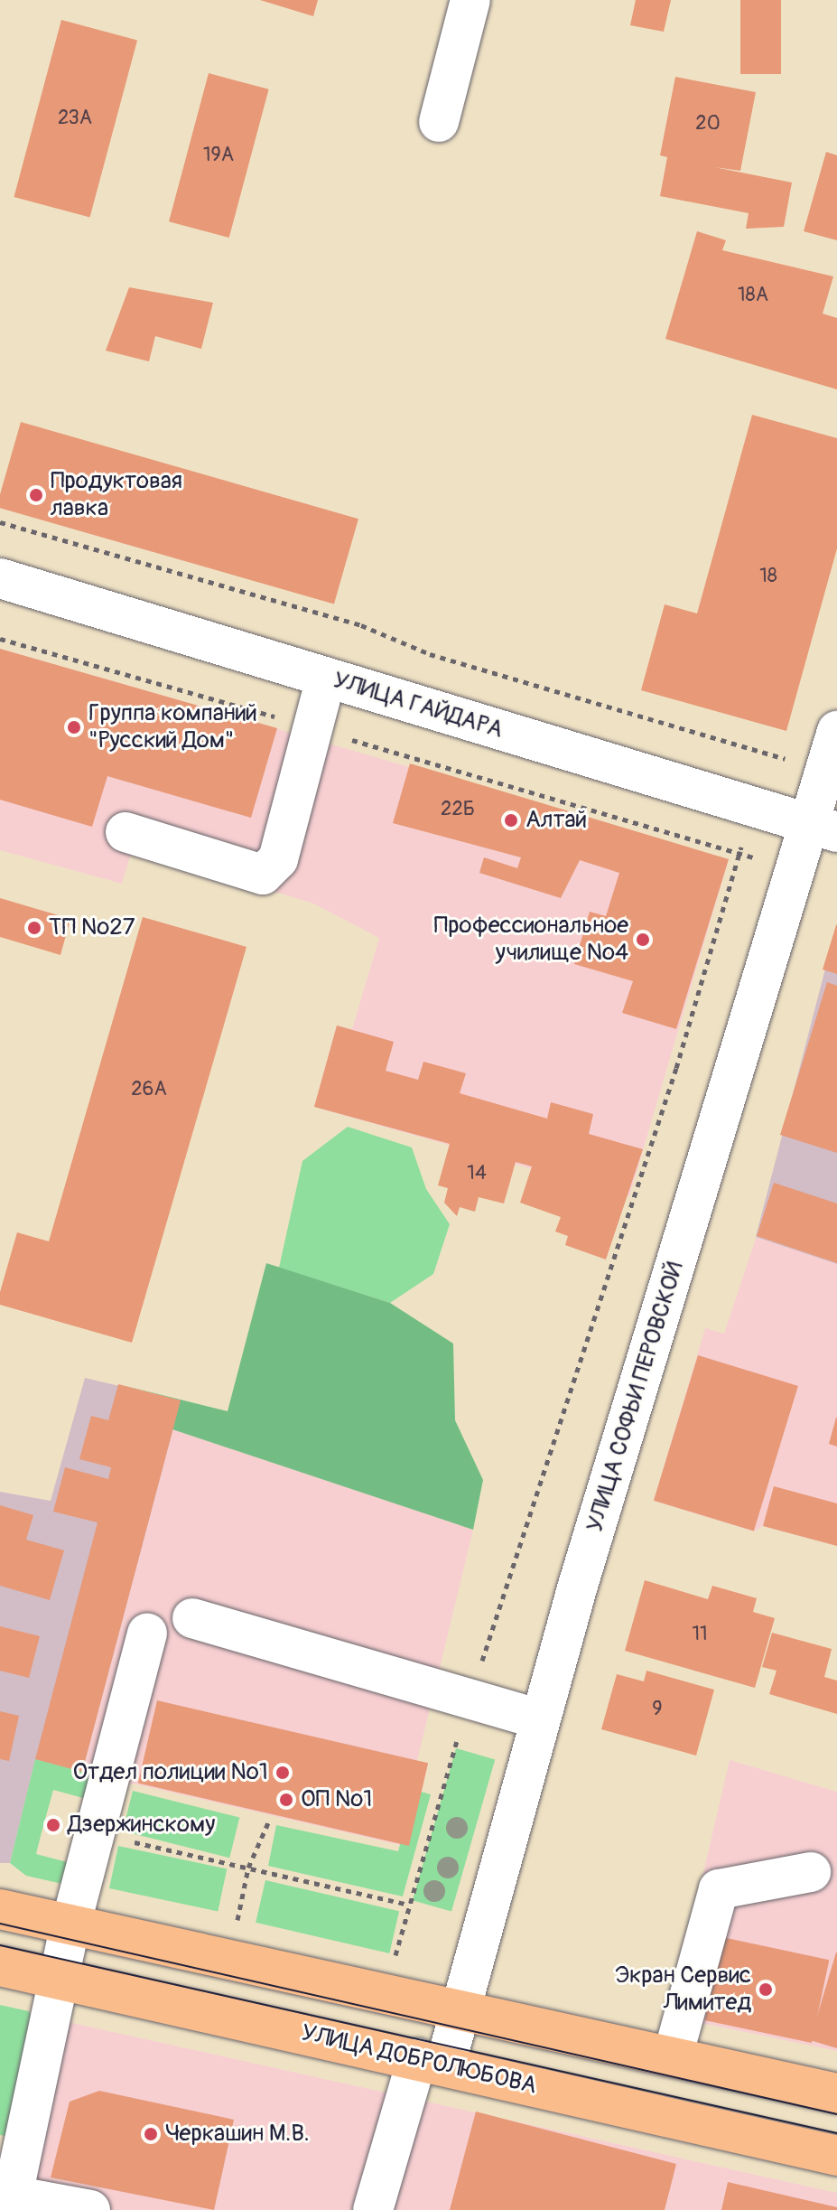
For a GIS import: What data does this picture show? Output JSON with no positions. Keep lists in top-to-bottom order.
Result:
{
  "streets": {
    "main road": ["УЛИЦА ДОБРОЛЮБОВА"],
    "street": ["УЛИЦА ГАЙДАРА", "УЛИЦА СОФЬИ ПЕРОВСКОЙ"]
  },
  "crossings": [
    ["УЛИЦА ГАЙДАРА", "УЛИЦА СОФЬИ ПЕРОВСКОЙ"],
    ["УЛИЦА СОФЬИ ПЕРОВСКОЙ", "УЛИЦА ДОБРОЛЮБОВА"]
  ],
  "places": [
    "Продуктовая лавка",
    "Группа компаний \"Русский Дом\"",
    "Алтай",
    "ТП №27",
    "Профессиональное училище №4",
    "Отдел полиции №1",
    "ОП №1",
    "Дзержинскому",
    "Экран Сервис Лимитед",
    "Черкашин М.В."
  ],
  "house_numbers": [
    "23А",
    "20",
    "19А",
    "18А",
    "18",
    "22Б",
    "26А",
    "14",
    "11",
    "9"
  ]
}
